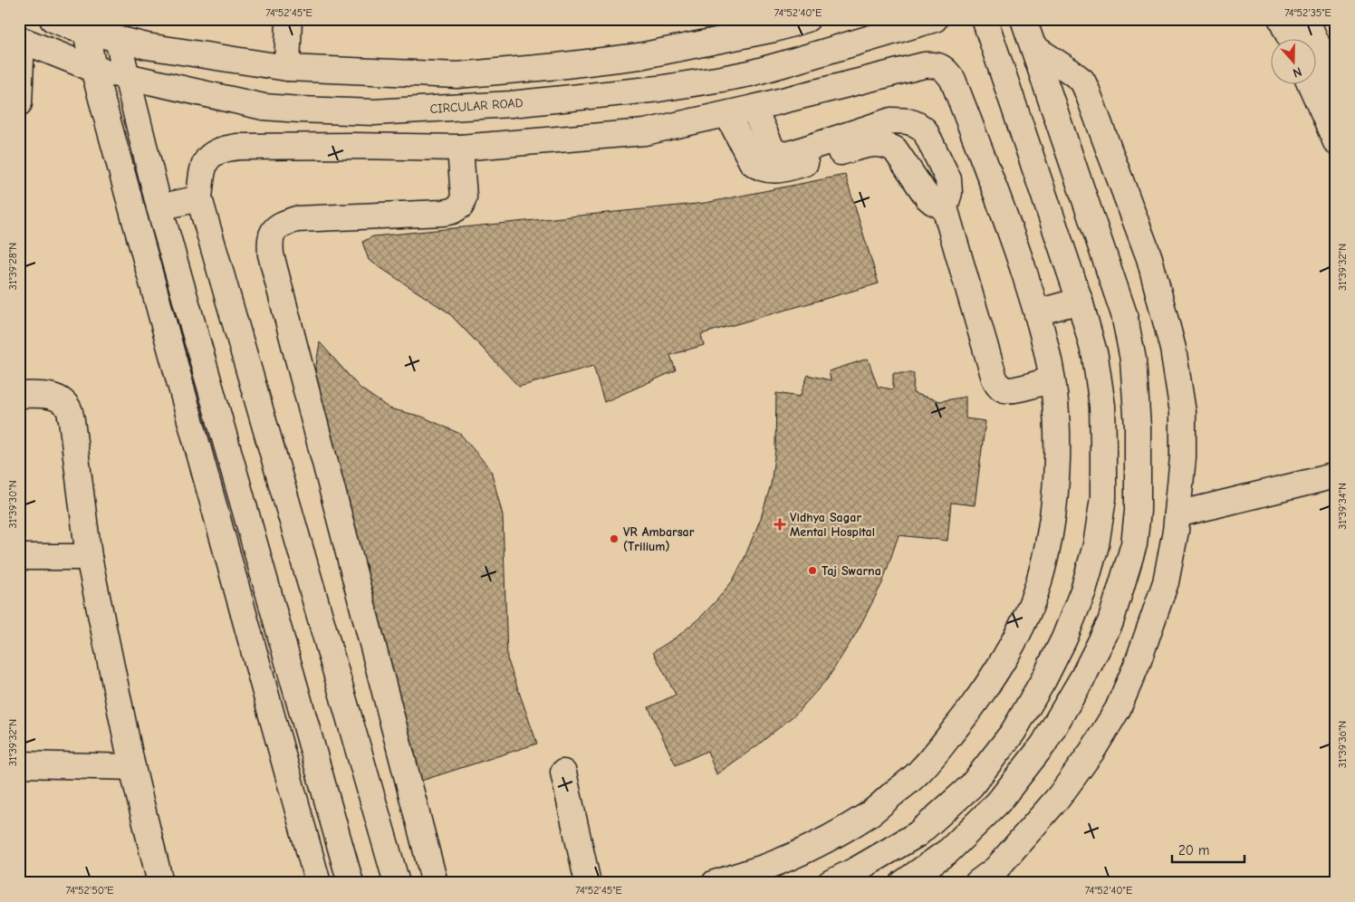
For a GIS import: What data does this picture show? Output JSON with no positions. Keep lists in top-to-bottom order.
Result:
{
  "streets": {
    "street": ["CIRCULAR ROAD"]
  },
  "places": {
    "health": ["Vidhya Sagar Mental Hospital"],
    "other": ["VR Ambarsar (Trilium)", "Taj Swarna"]
  },
  "scale_bar": "20 m",
  "north": "bottom",
  "coordinates": [
    "74°52'45\"E",
    "74°52'40\"E",
    "74°52'35\"E",
    "31°39'28\"N",
    "31°39'32\"N",
    "31°39'30\"N",
    "31°39'34\"N",
    "31°39'36\"N",
    "74°52'50\"E"
  ]
}
